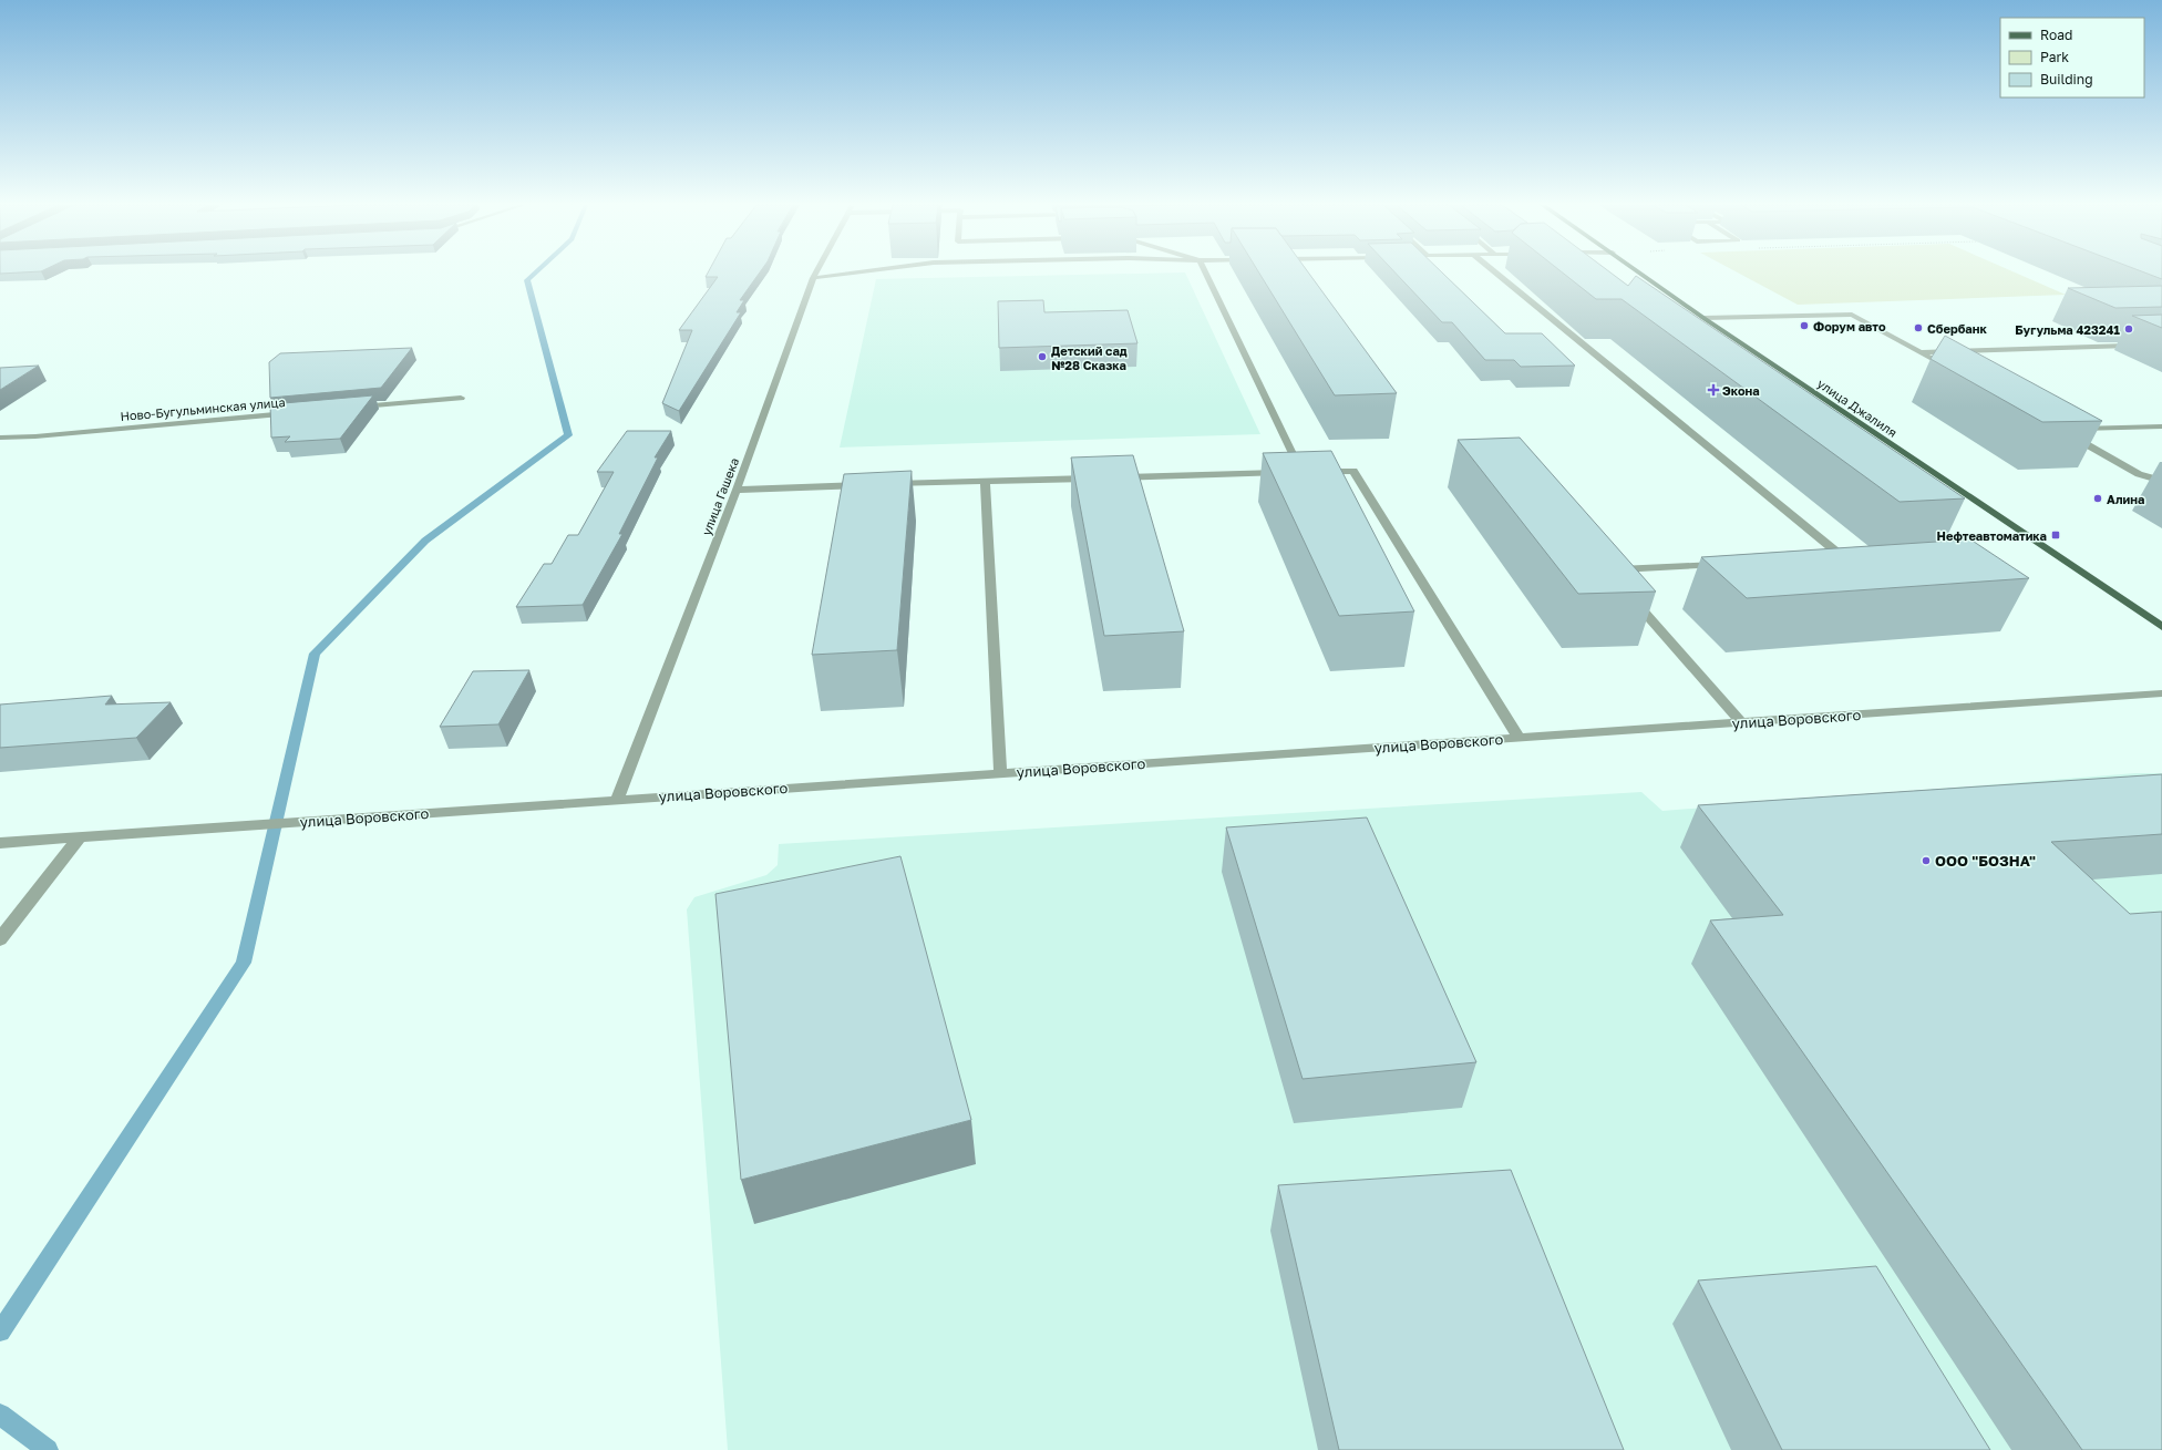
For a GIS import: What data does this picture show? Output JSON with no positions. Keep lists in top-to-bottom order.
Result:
{
  "streets": {
    "main road": ["улица Джалиля"],
    "street": ["Ново-Бугульминская улица", "улица Гашека", "улица Воровского"]
  },
  "crossings": [
    ["улица Гашека", "улица Воровского"]
  ],
  "places": {
    "other": [
      "Форум авто",
      "Сбербанк",
      "Бугульма 423241",
      "Детский сад №28 Сказка",
      "Алина",
      "ООО \"БОЗНА\""
    ],
    "health": ["Экона"],
    "transit": ["Нефтеавтоматика"]
  },
  "legend": ["Road", "Park", "Building"]
}
